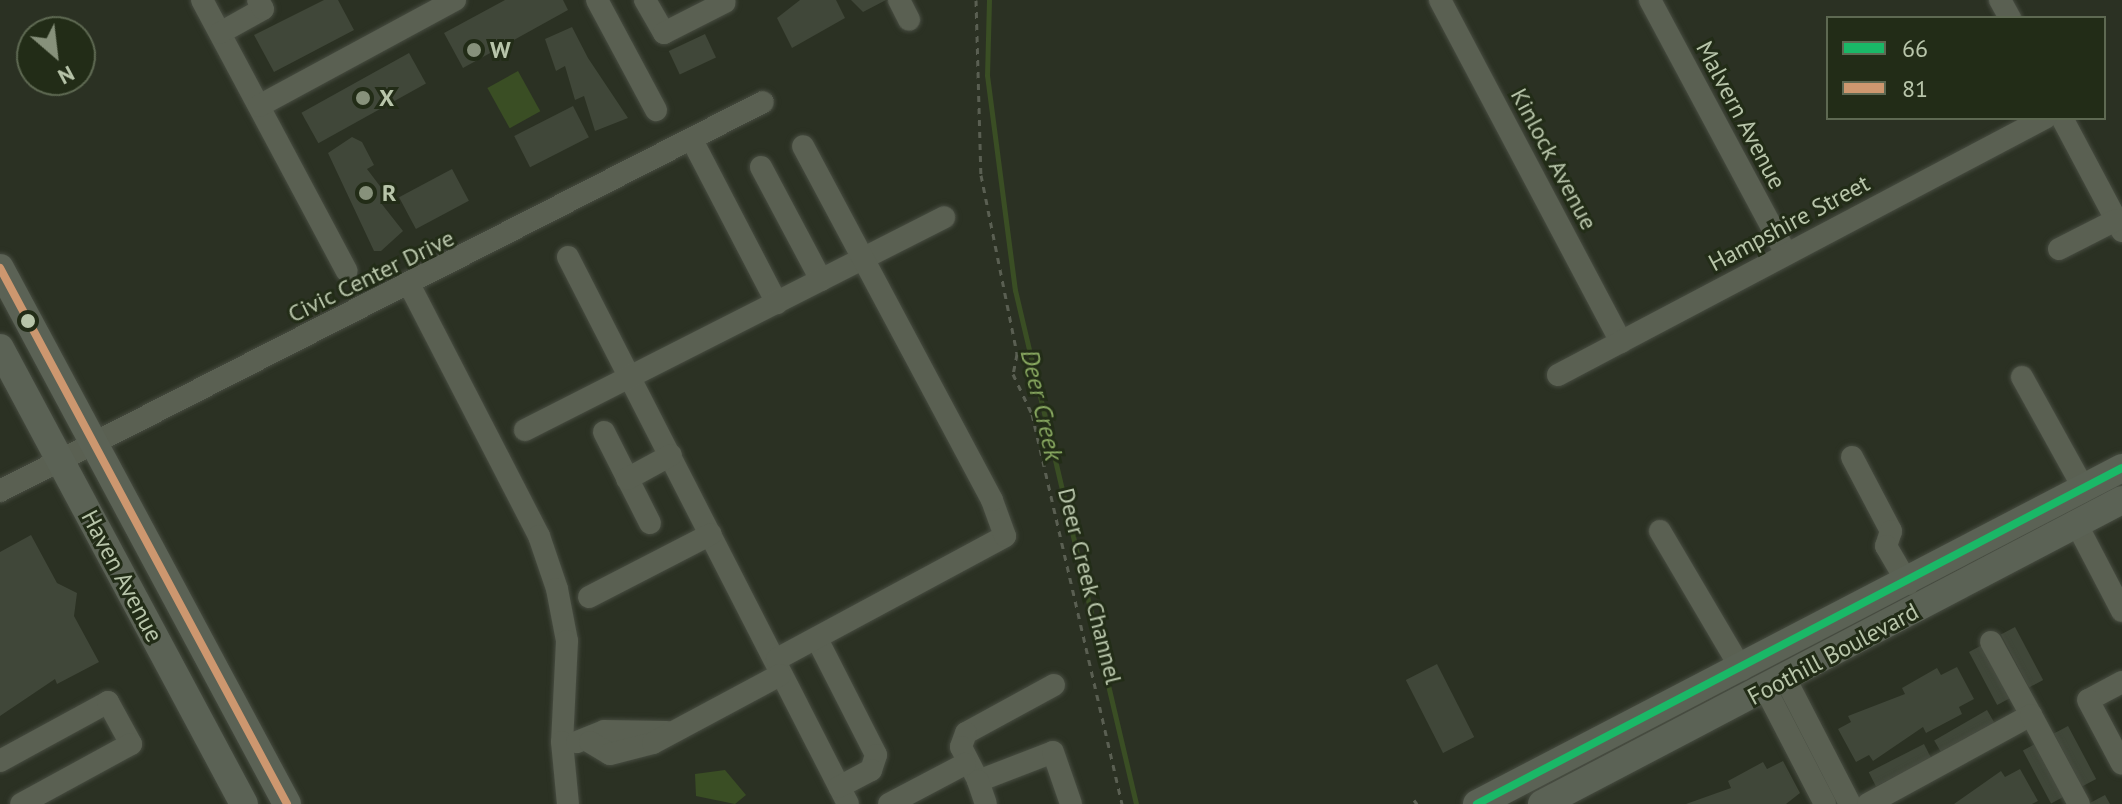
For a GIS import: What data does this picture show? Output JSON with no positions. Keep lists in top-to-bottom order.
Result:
{
  "streets": {
    "main road": ["Haven Avenue", "Foothill Boulevard"],
    "street": [
      "Malvern Avenue",
      "Kinlock Avenue",
      "Hampshire Street",
      "Civic Center Drive"
    ],
    "path": ["Deer Creek Channel"]
  },
  "crossings": [
    ["Malvern Avenue", "Hampshire Street"],
    ["Kinlock Avenue", "Hampshire Street"],
    ["Civic Center Drive", "Haven Avenue"]
  ],
  "water": ["Deer Creek"],
  "places": ["W", "X", "R"],
  "lines": ["transit line 81", "transit line 66"],
  "legend": ["66", "81"],
  "north": "bottom right"
}
